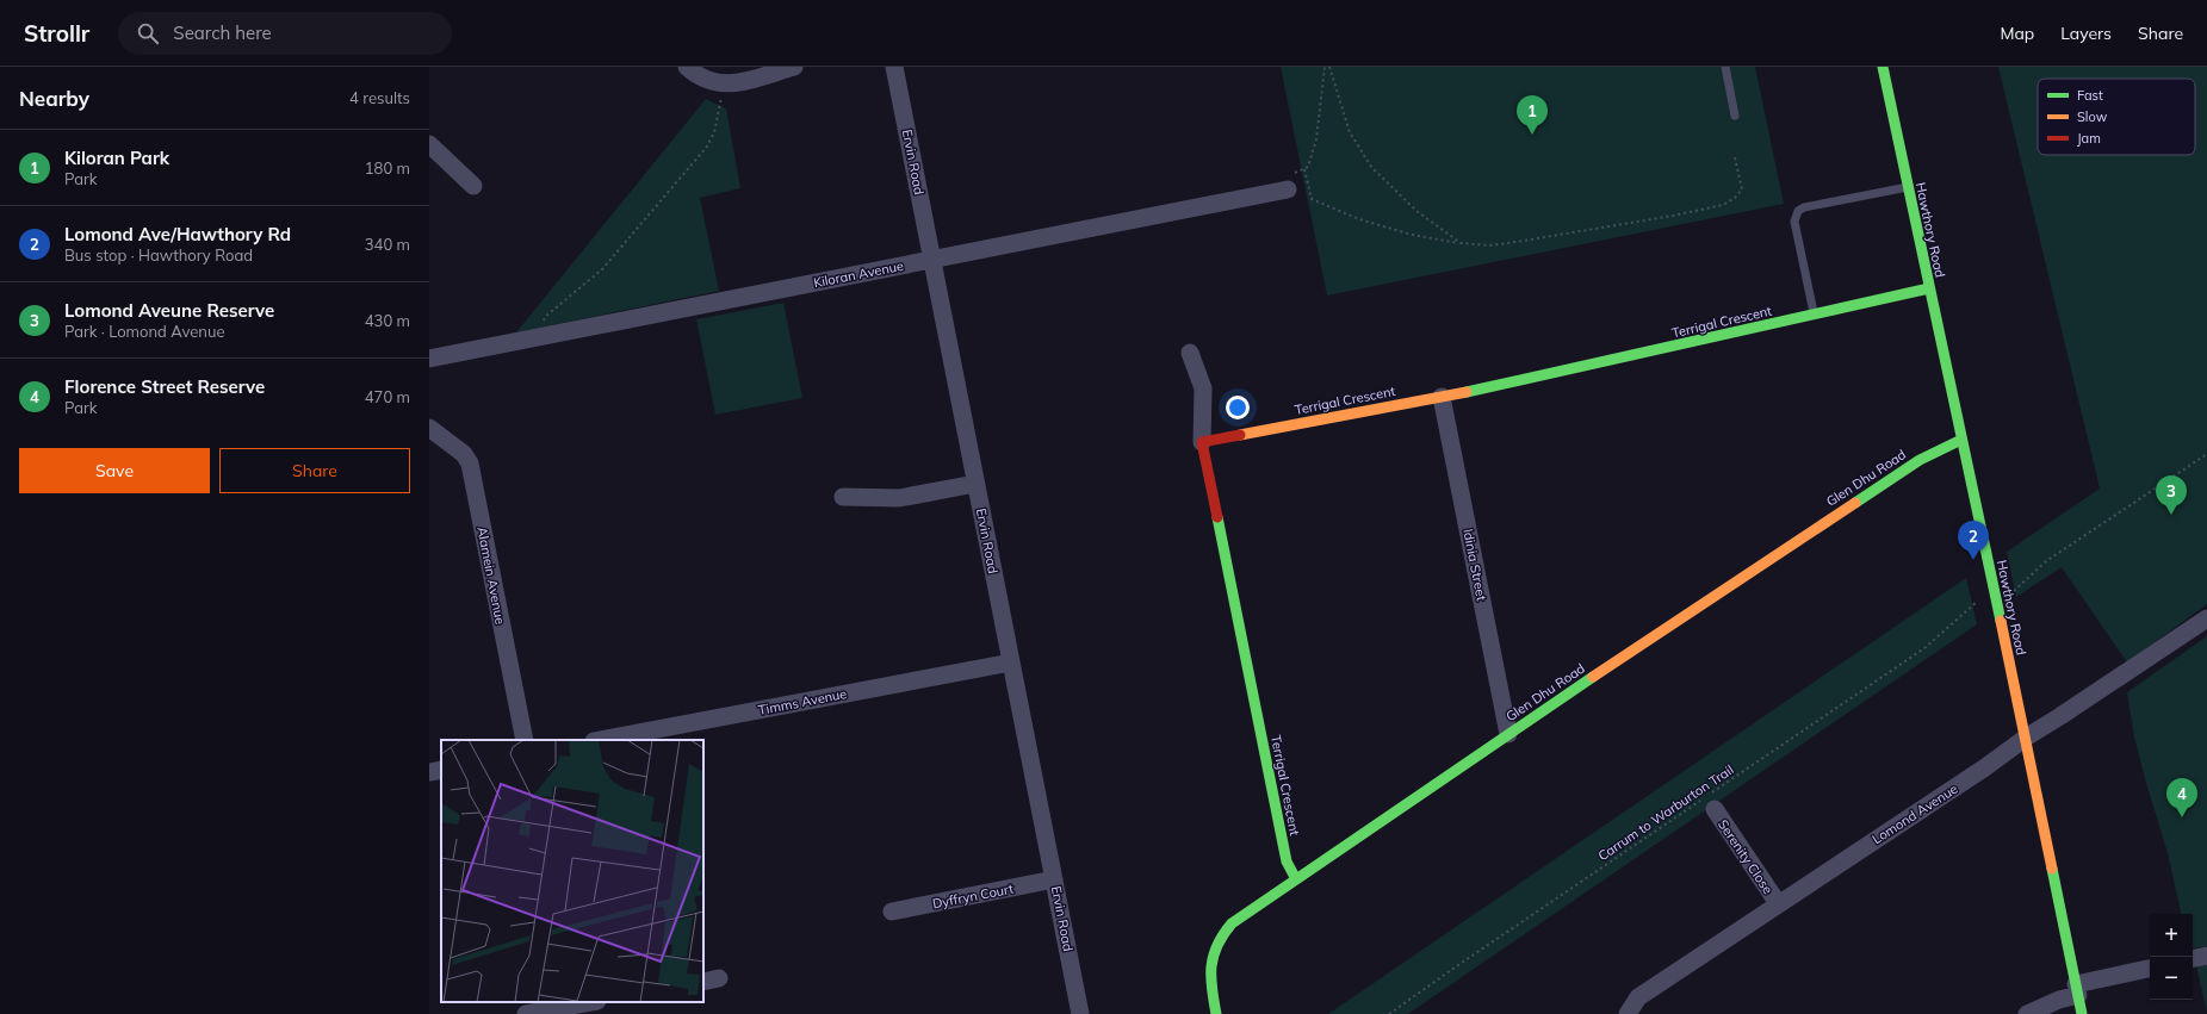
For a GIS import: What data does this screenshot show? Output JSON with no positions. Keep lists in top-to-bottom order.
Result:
{
  "streets": {
    "street": [
      "Ervin Road",
      "Hawthory Road",
      "Kiloran Avenue",
      "Terrigal Crescent",
      "Glen Dhu Road",
      "Idinia Street",
      "Alamein Avenue",
      "Timms Avenue",
      "Lomond Avenue",
      "Serenity Close",
      "Dyffryn Court"
    ],
    "path": ["Carrum to Warburton Trail"]
  },
  "crossings": [
    ["Ervin Road", "Kiloran Avenue"],
    ["Ervin Road", "Timms Avenue"],
    ["Ervin Road", "Dyffryn Court"],
    ["Hawthory Road", "Terrigal Crescent"],
    ["Hawthory Road", "Glen Dhu Road"],
    ["Hawthory Road", "Lomond Avenue"],
    ["Terrigal Crescent", "Glen Dhu Road"],
    ["Terrigal Crescent", "Idinia Street"],
    ["Glen Dhu Road", "Idinia Street"],
    ["Lomond Avenue", "Serenity Close"]
  ],
  "legend": ["Fast", "Slow", "Jam"],
  "page": {
    "header": "Strollr",
    "search": "Search here",
    "nav": ["Map", "Layers", "Share"],
    "heading": ["Nearby", "4 results"],
    "pins": [
      "1",
      "3",
      "2",
      "4"
    ],
    "list": [
      {
        "mark": "1",
        "name": "Kiloran Park",
        "note": "Park",
        "value": "180 m"
      },
      {
        "mark": "2",
        "name": "Lomond Ave/Hawthory Rd",
        "note": "Bus stop · Hawthory Road",
        "value": "340 m"
      },
      {
        "mark": "3",
        "name": "Lomond Aveune Reserve",
        "note": "Park · Lomond Avenue",
        "value": "430 m"
      },
      {
        "mark": "4",
        "name": "Florence Street Reserve",
        "note": "Park",
        "value": "470 m"
      }
    ],
    "buttons": ["Save", "Share"],
    "map_buttons": ["+", "−"]
  }
}
